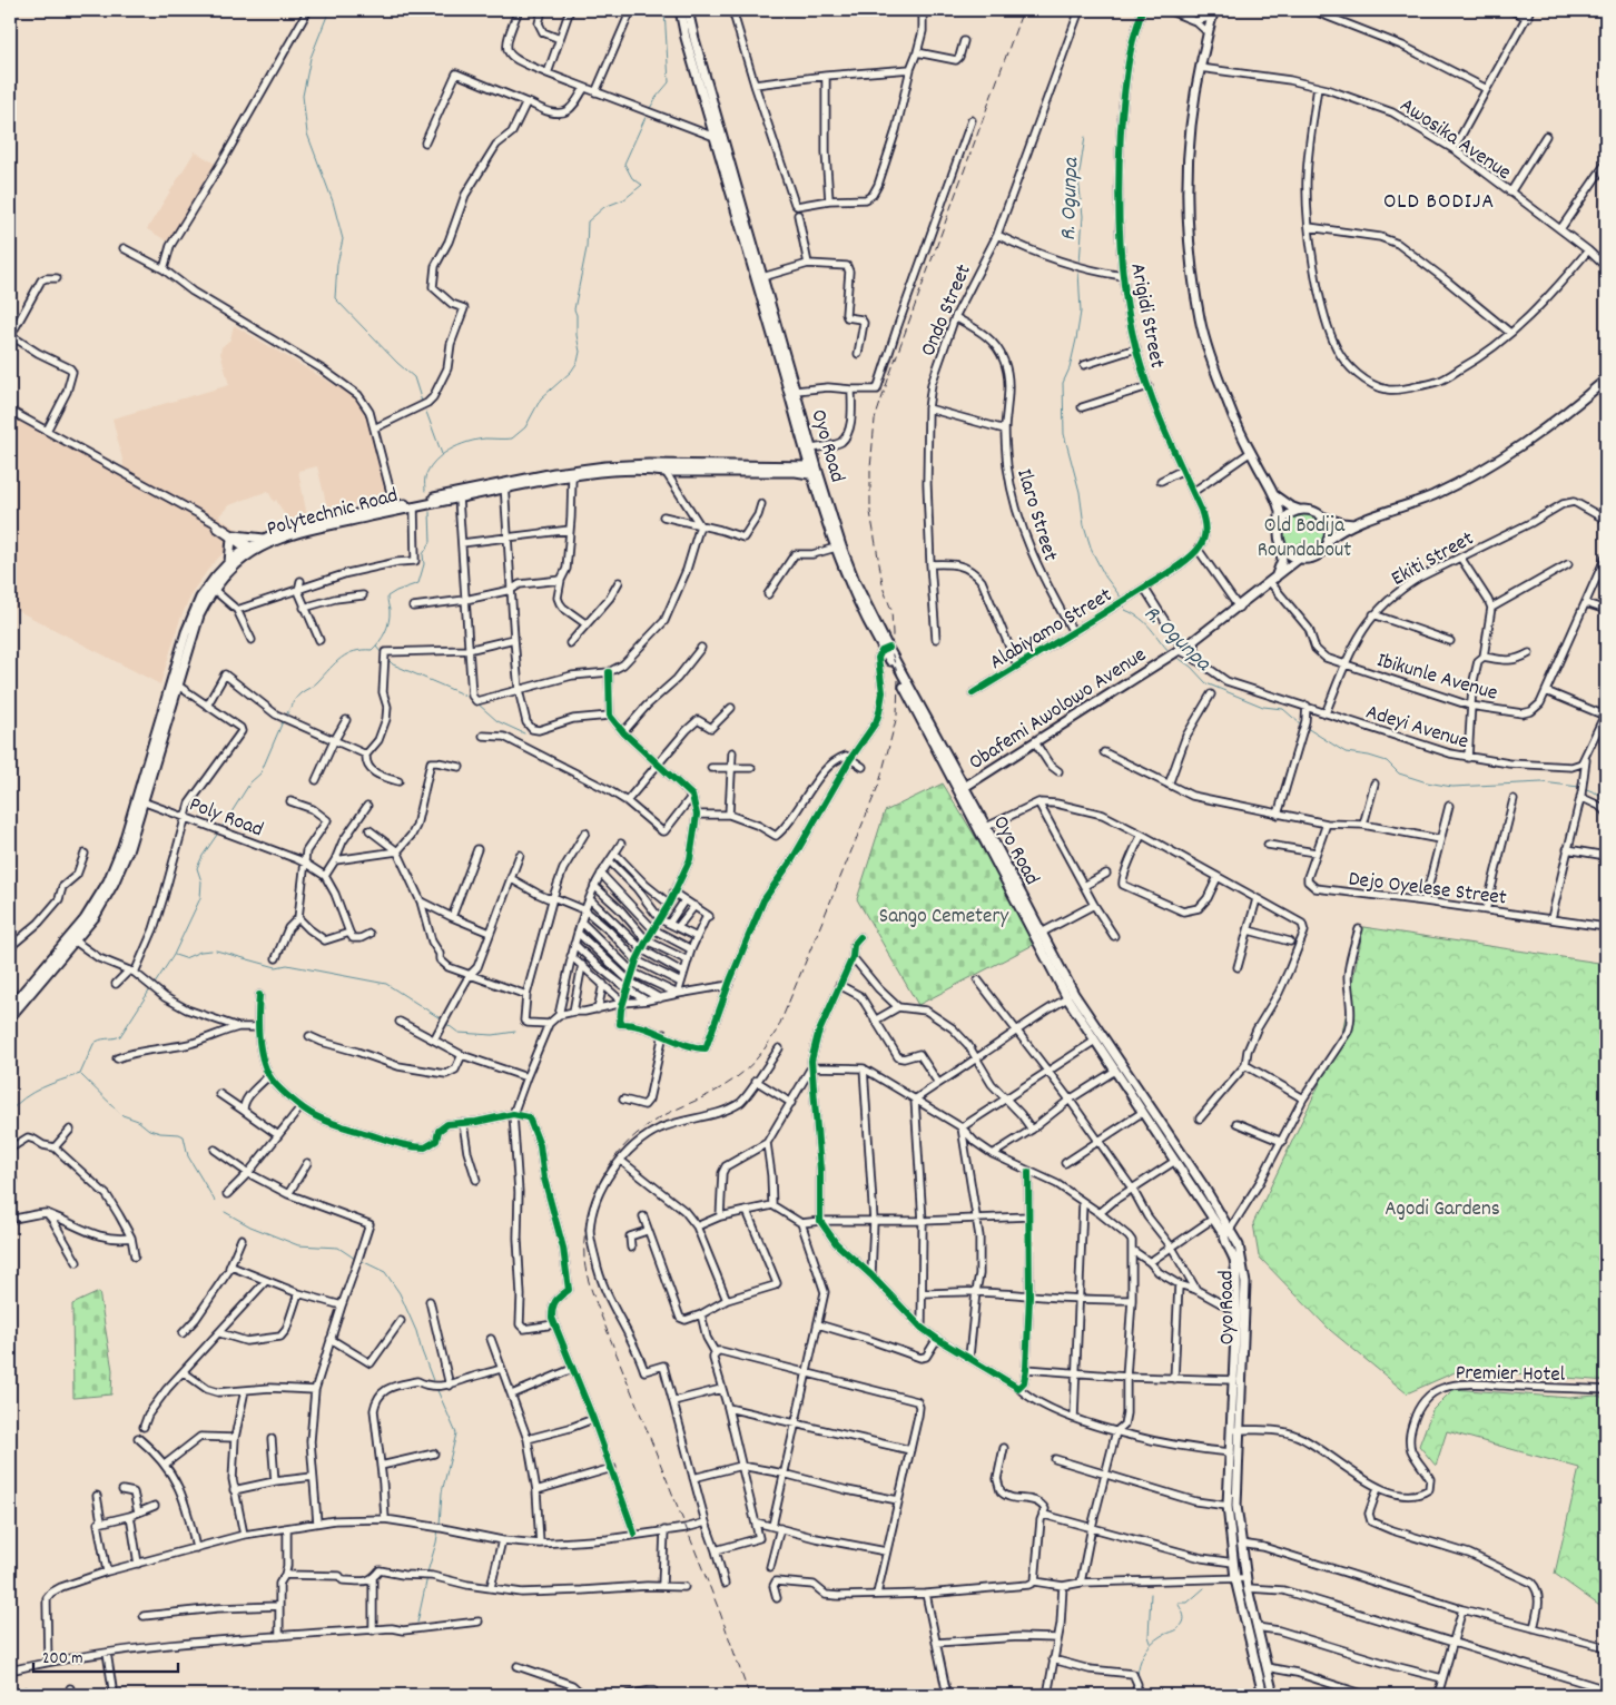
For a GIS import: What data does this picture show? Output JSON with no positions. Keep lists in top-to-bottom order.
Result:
{
  "streets": {
    "main road": ["Oyo Road", "Polytechnic Road", "Obafemi Awolowo Avenue"],
    "street": [
      "Awosika Avenue",
      "Ondo Street",
      "Arigidi Street",
      "Ilaro Street",
      "Ekiti Street",
      "Alabiyamo Street",
      "Ibikunle Avenue",
      "Adeyi Avenue",
      "Poly Road",
      "Dejo Oyelese Street",
      "Premier Hotel"
    ]
  },
  "crossings": [
    ["Ondo Street", "Ilaro Street"],
    ["Oyo Road", "Polytechnic Road"],
    ["Oyo Road", "Obafemi Awolowo Avenue"],
    ["Oyo Road", "Premier Hotel"],
    ["Polytechnic Road", "Poly Road"],
    ["Ilaro Street", "Alabiyamo Street"],
    ["Ekiti Street", "Ibikunle Avenue"],
    ["Ekiti Street", "Adeyi Avenue"],
    ["Ibikunle Avenue", "Obafemi Awolowo Avenue"],
    ["Obafemi Awolowo Avenue", "Adeyi Avenue"]
  ],
  "districts": ["OLD BODIJA"],
  "water": ["R. Ogunpa"],
  "parks": ["Old Bodija Roundabout", "Sango Cemetery", "Agodi Gardens"],
  "scale_bar": "200 m"
}
